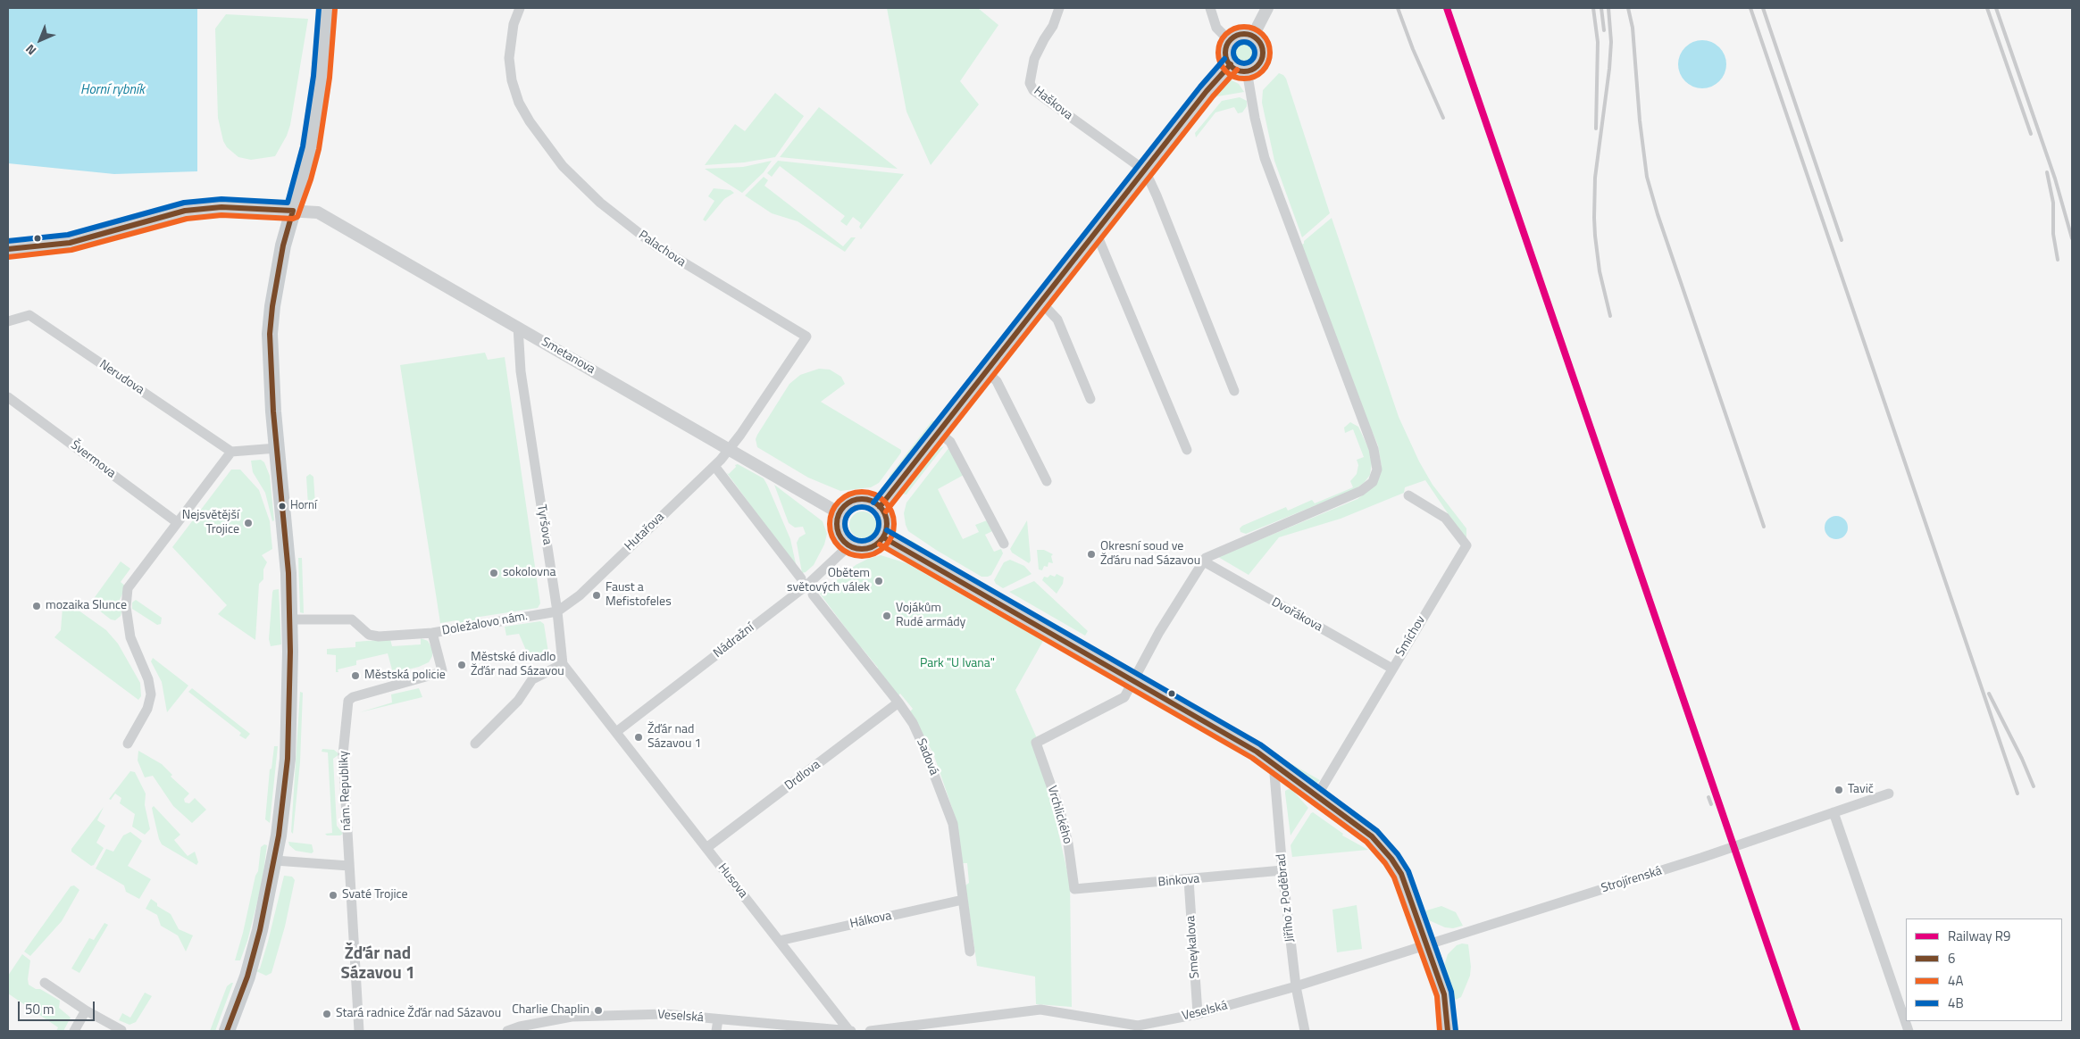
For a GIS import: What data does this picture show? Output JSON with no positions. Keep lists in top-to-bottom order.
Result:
{
  "streets": {
    "street": [
      "Haškova",
      "Palachova",
      "Smetanova",
      "Nerudova",
      "Švermova",
      "Tyršova",
      "Hutařova",
      "Dvořákova",
      "Doležalovo nám.",
      "Smíchov",
      "Nádražní",
      "Sadová",
      "Drdlova",
      "nám. Republiky",
      "Vrchlického",
      "Strojírenská",
      "Husova",
      "Binkova",
      "Jiřího z Poděbrad",
      "Hálkova",
      "Smeykalova",
      "Veselská"
    ]
  },
  "crossings": [
    ["Palachova", "Smetanova"],
    ["Palachova", "Hutařova"],
    ["Smetanova", "Tyršova"],
    ["Smetanova", "Hutařova"],
    ["Smetanova", "Nádražní"],
    ["Tyršova", "Hutařova"],
    ["Tyršova", "Doležalovo nám."],
    ["Hutařova", "Doležalovo nám."],
    ["Dvořákova", "Smíchov"],
    ["Doležalovo nám.", "nám. Republiky"],
    ["Nádražní", "Husova"],
    ["Sadová", "Drdlova"],
    ["Sadová", "Hálkova"],
    ["Drdlova", "Husova"],
    ["Vrchlického", "Binkova"],
    ["Strojírenská", "Veselská"],
    ["Husova", "Hálkova"],
    ["Husova", "Veselská"],
    ["Binkova", "Jiřího z Poděbrad"],
    ["Binkova", "Smeykalova"],
    ["Jiřího z Poděbrad", "Veselská"],
    ["Smeykalova", "Veselská"]
  ],
  "districts": ["Žďár nad Sázavou 1"],
  "water": ["Horní rybník"],
  "parks": ["Park \"U Ivana\""],
  "places": [
    "Horní",
    "Nejsvětější Trojice",
    "Okresní soud ve Žďáru nad Sázavou",
    "sokolovna",
    "Obětem světových válek",
    "Faust a Mefistofeles",
    "mozaika Slunce",
    "Vojákům Rudé armády",
    "Městské divadlo Žďár nad Sázavou",
    "Městská policie",
    "Žďár nad Sázavou 1",
    "Tavič",
    "Svaté Trojice",
    "Charlie Chaplin",
    "Stará radnice Žďár nad Sázavou"
  ],
  "lines": [
    "rail line R9",
    "transit line 4B",
    "transit line 4A",
    "transit line 6"
  ],
  "legend": [
    "Railway R9",
    "6",
    "4A",
    "4B"
  ],
  "scale_bar": "50 m",
  "north": "bottom left"
}
